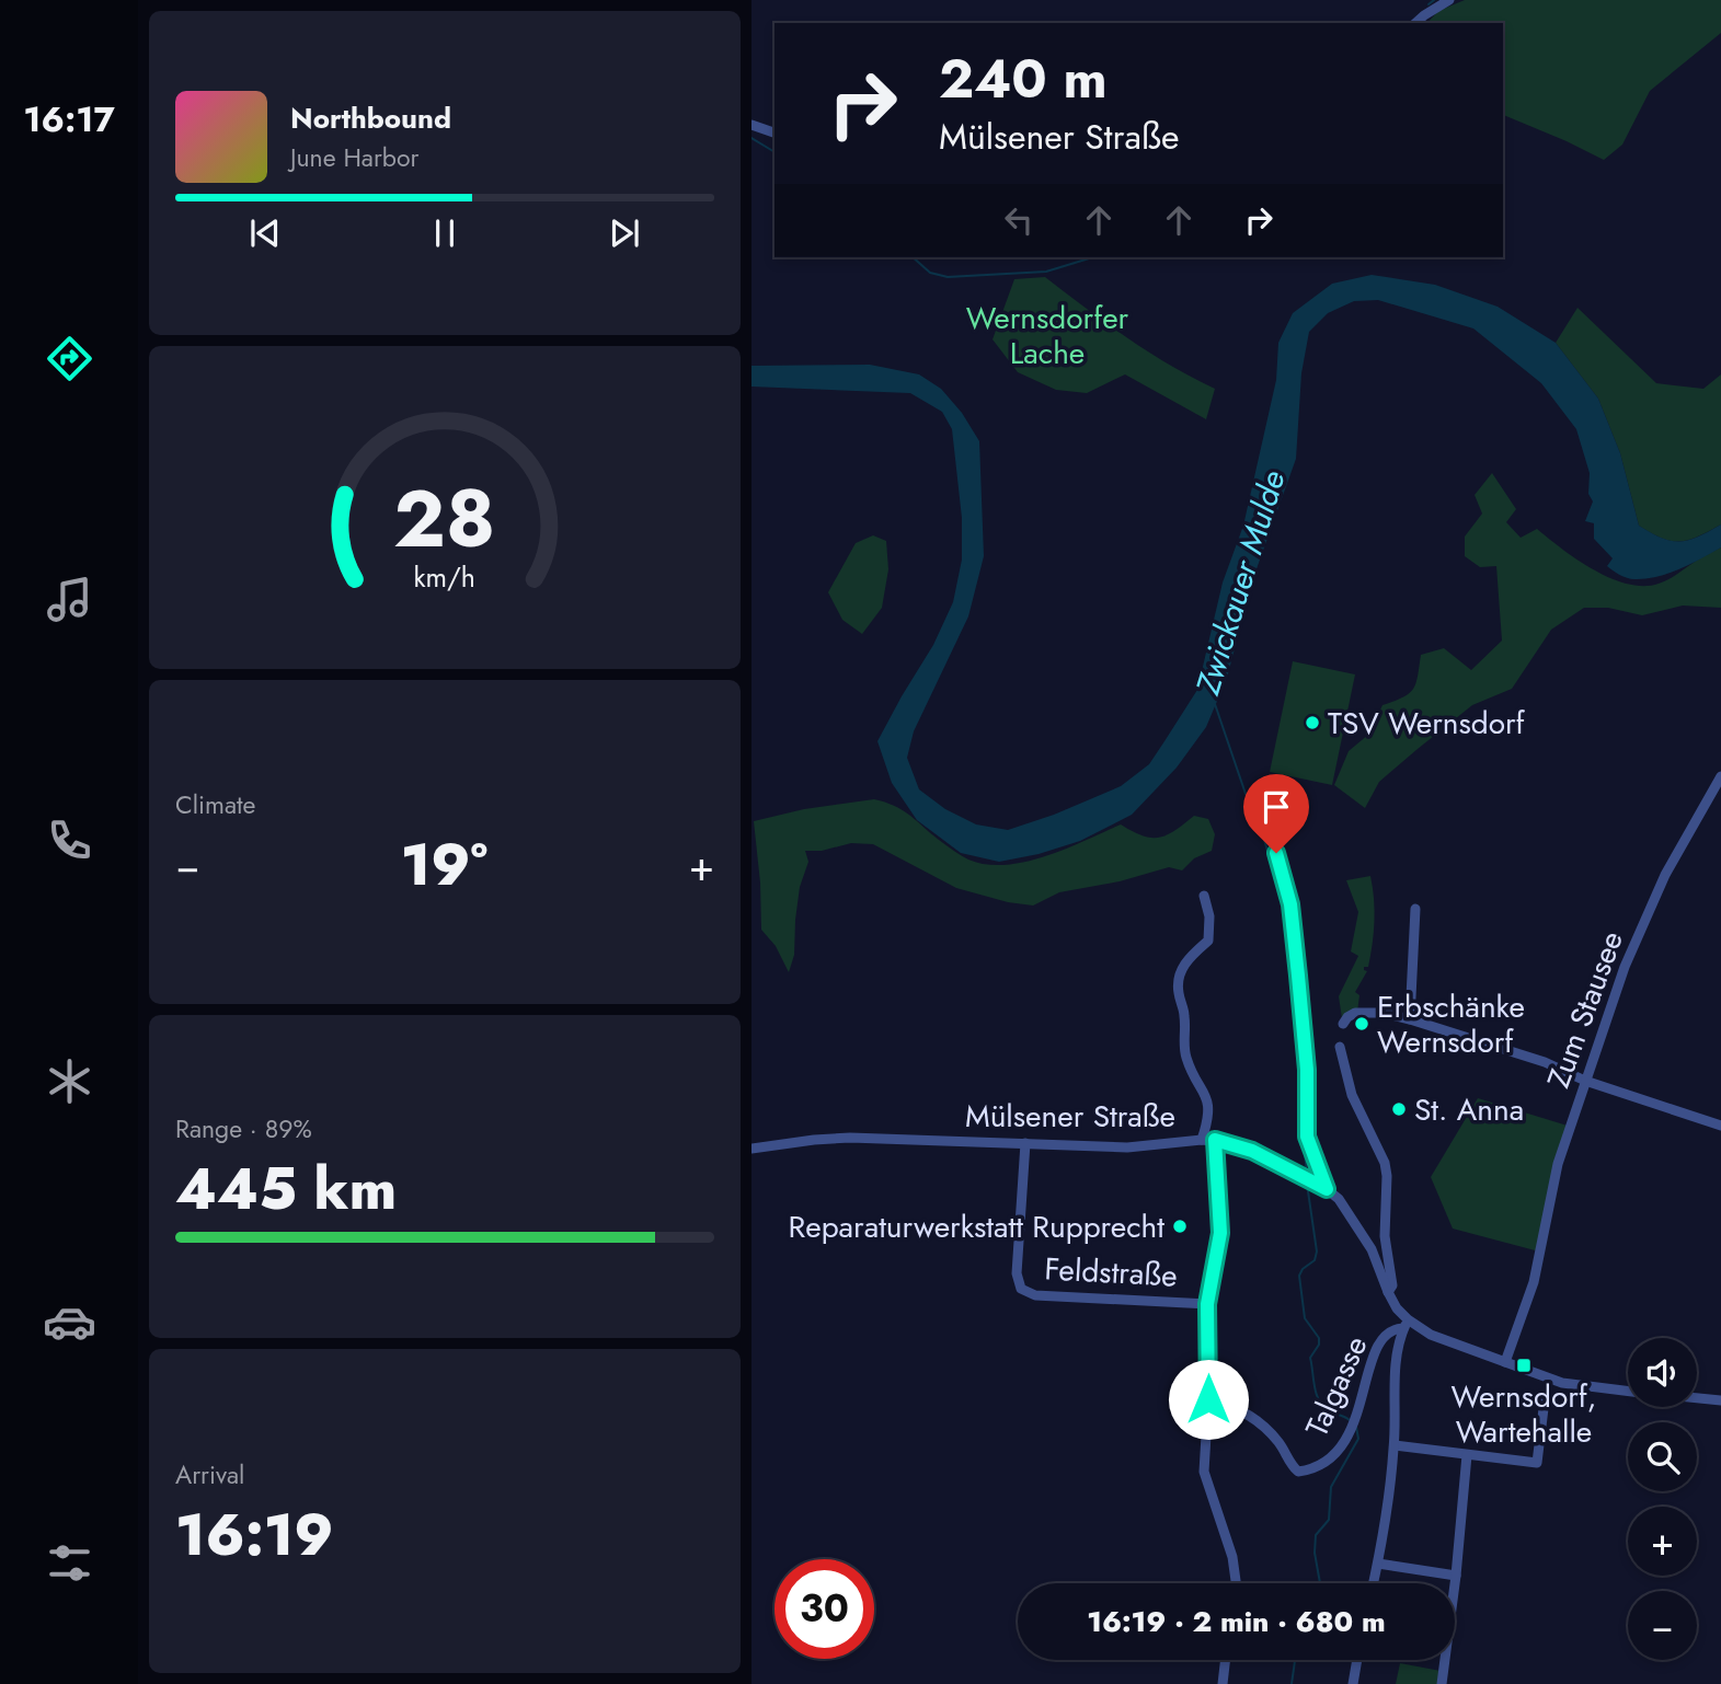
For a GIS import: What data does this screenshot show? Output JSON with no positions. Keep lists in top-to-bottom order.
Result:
{
  "streets": {
    "street": [
      "Zum Stausee",
      "Mülsener Straße",
      "Feldstraße",
      "Talgasse"
    ]
  },
  "crossings": [
    ["Zum Stausee", "Mülsener Straße"],
    ["Mülsener Straße", "Feldstraße"],
    ["Mülsener Straße", "Talgasse"],
    ["Feldstraße", "Talgasse"]
  ],
  "water": ["Zwickauer Mulde"],
  "parks": ["Wernsdorfer Lache"],
  "places": {
    "other": [
      "TSV Wernsdorf",
      "Erbschänke Wernsdorf",
      "St. Anna",
      "Reparaturwerkstatt Rupprecht"
    ],
    "transit": ["Wernsdorf, Wartehalle"]
  },
  "page": {
    "tabs": "16:17",
    "turn": ["240 m", "Mülsener Straße"],
    "song": ["Northbound", "June Harbor"],
    "tile": [
      "Climate",
      ["Range · 89%", "445 km"],
      ["Arrival", "16:19"]
    ],
    "heat": ["−", "19°", "+"],
    "map_buttons": ["+", "−"],
    "limit": "30",
    "trip": "16:19 · 2 min · 680 m",
    "gauge": ["28", "km/h"]
  }
}
